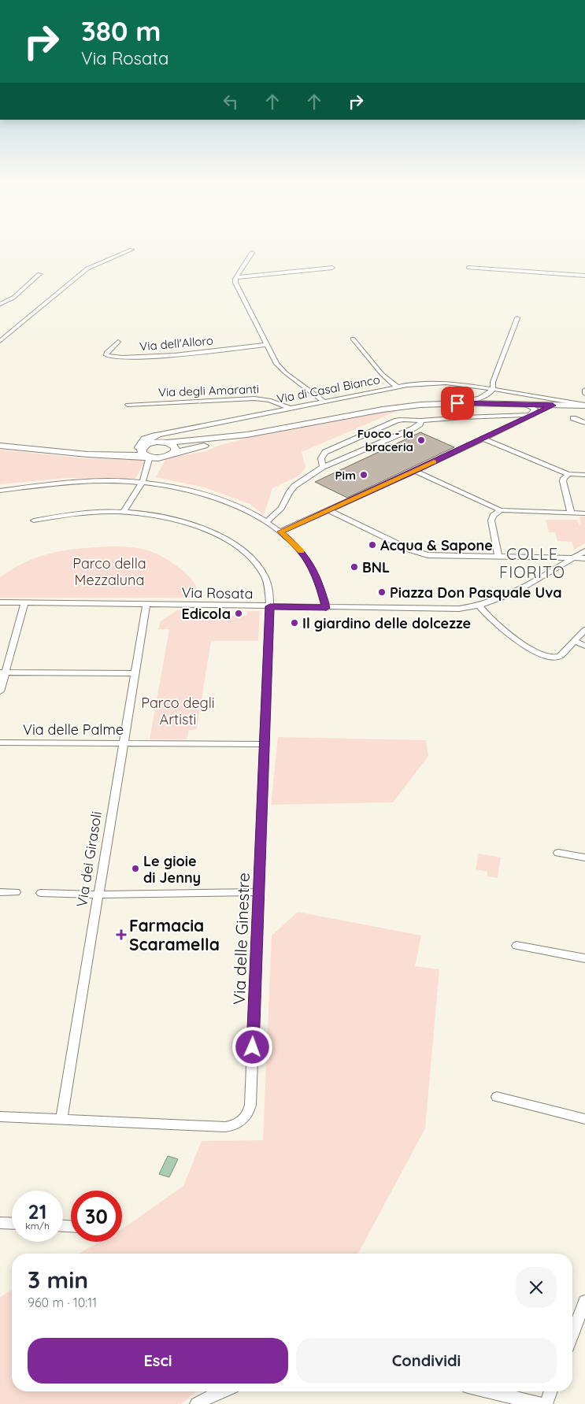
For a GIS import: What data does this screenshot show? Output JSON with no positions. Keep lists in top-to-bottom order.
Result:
{
  "streets": {
    "main road": ["Via di Casal Bianco"],
    "street": [
      "Via dell'Alloro",
      "Via degli Amaranti",
      "Via Rosata",
      "Via delle Palme",
      "Via dei Girasoli",
      "Via delle Ginestre"
    ]
  },
  "crossings": [
    ["Via di Casal Bianco", "Via degli Amaranti"],
    ["Via Rosata", "Via dei Girasoli"],
    ["Via Rosata", "Via delle Ginestre"],
    ["Via delle Palme", "Via dei Girasoli"],
    ["Via delle Palme", "Via delle Ginestre"],
    ["Via dei Girasoli", "Via delle Ginestre"]
  ],
  "districts": ["COLLE FIORITO"],
  "parks": ["Parco della Mezzaluna", "Parco degli Artisti"],
  "places": {
    "other": [
      "Fuoco - la braceria",
      "Pim",
      "Acqua & Sapone",
      "BNL",
      "Piazza Don Pasquale Uva",
      "Edicola",
      "Il giardino delle dolcezze",
      "Le gioie di Jenny"
    ],
    "health": ["Farmacia Scaramella"]
  },
  "page": {
    "turn": ["380 m", "Via Rosata"],
    "speed": "21 km/h",
    "limit": "30",
    "heading": ["3 min", "960 m · 10:11"],
    "buttons": ["Esci", "Condividi"]
  }
}
